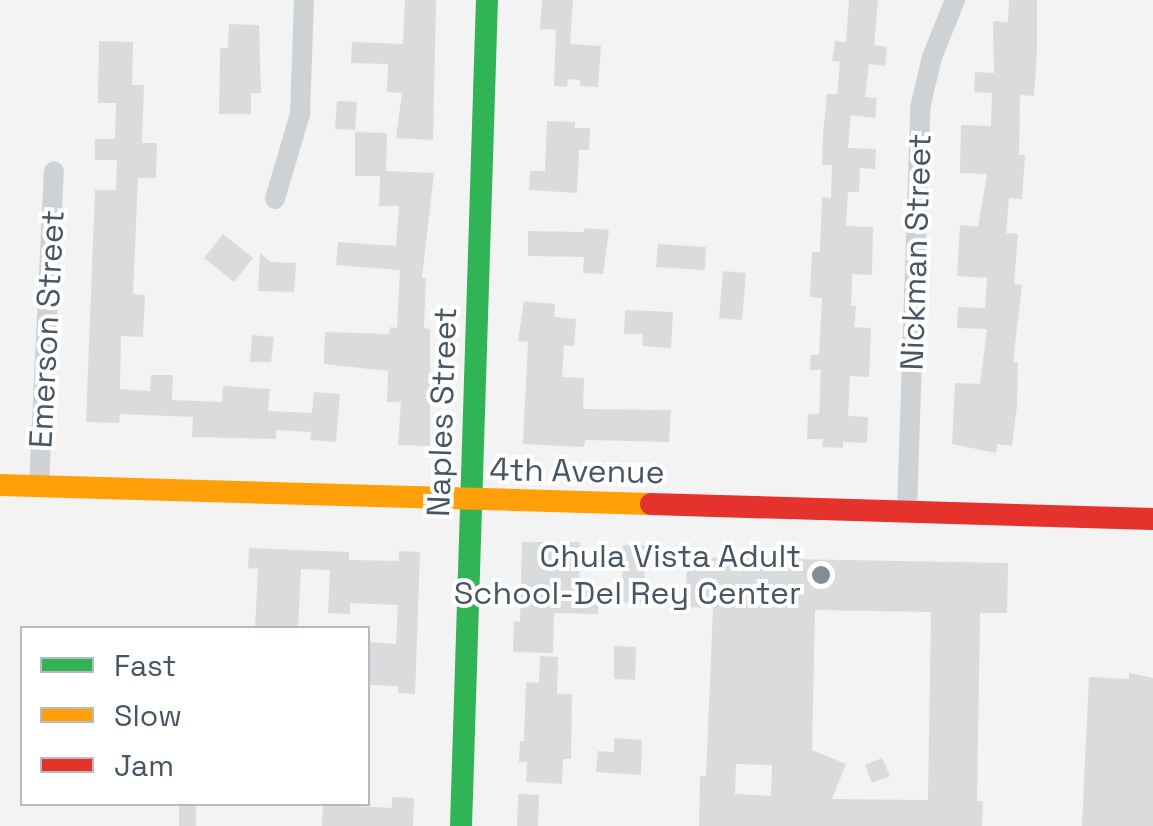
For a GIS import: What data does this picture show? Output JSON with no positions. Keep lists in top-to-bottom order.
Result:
{
  "streets": {
    "main road": ["Naples Street", "4th Avenue"],
    "street": ["Nickman Street", "Emerson Street"]
  },
  "crossings": [
    ["Nickman Street", "4th Avenue"],
    ["Emerson Street", "4th Avenue"],
    ["Naples Street", "4th Avenue"]
  ],
  "places": ["Chula Vista Adult School-Del Rey Center"],
  "legend": ["Fast", "Slow", "Jam"]
}
